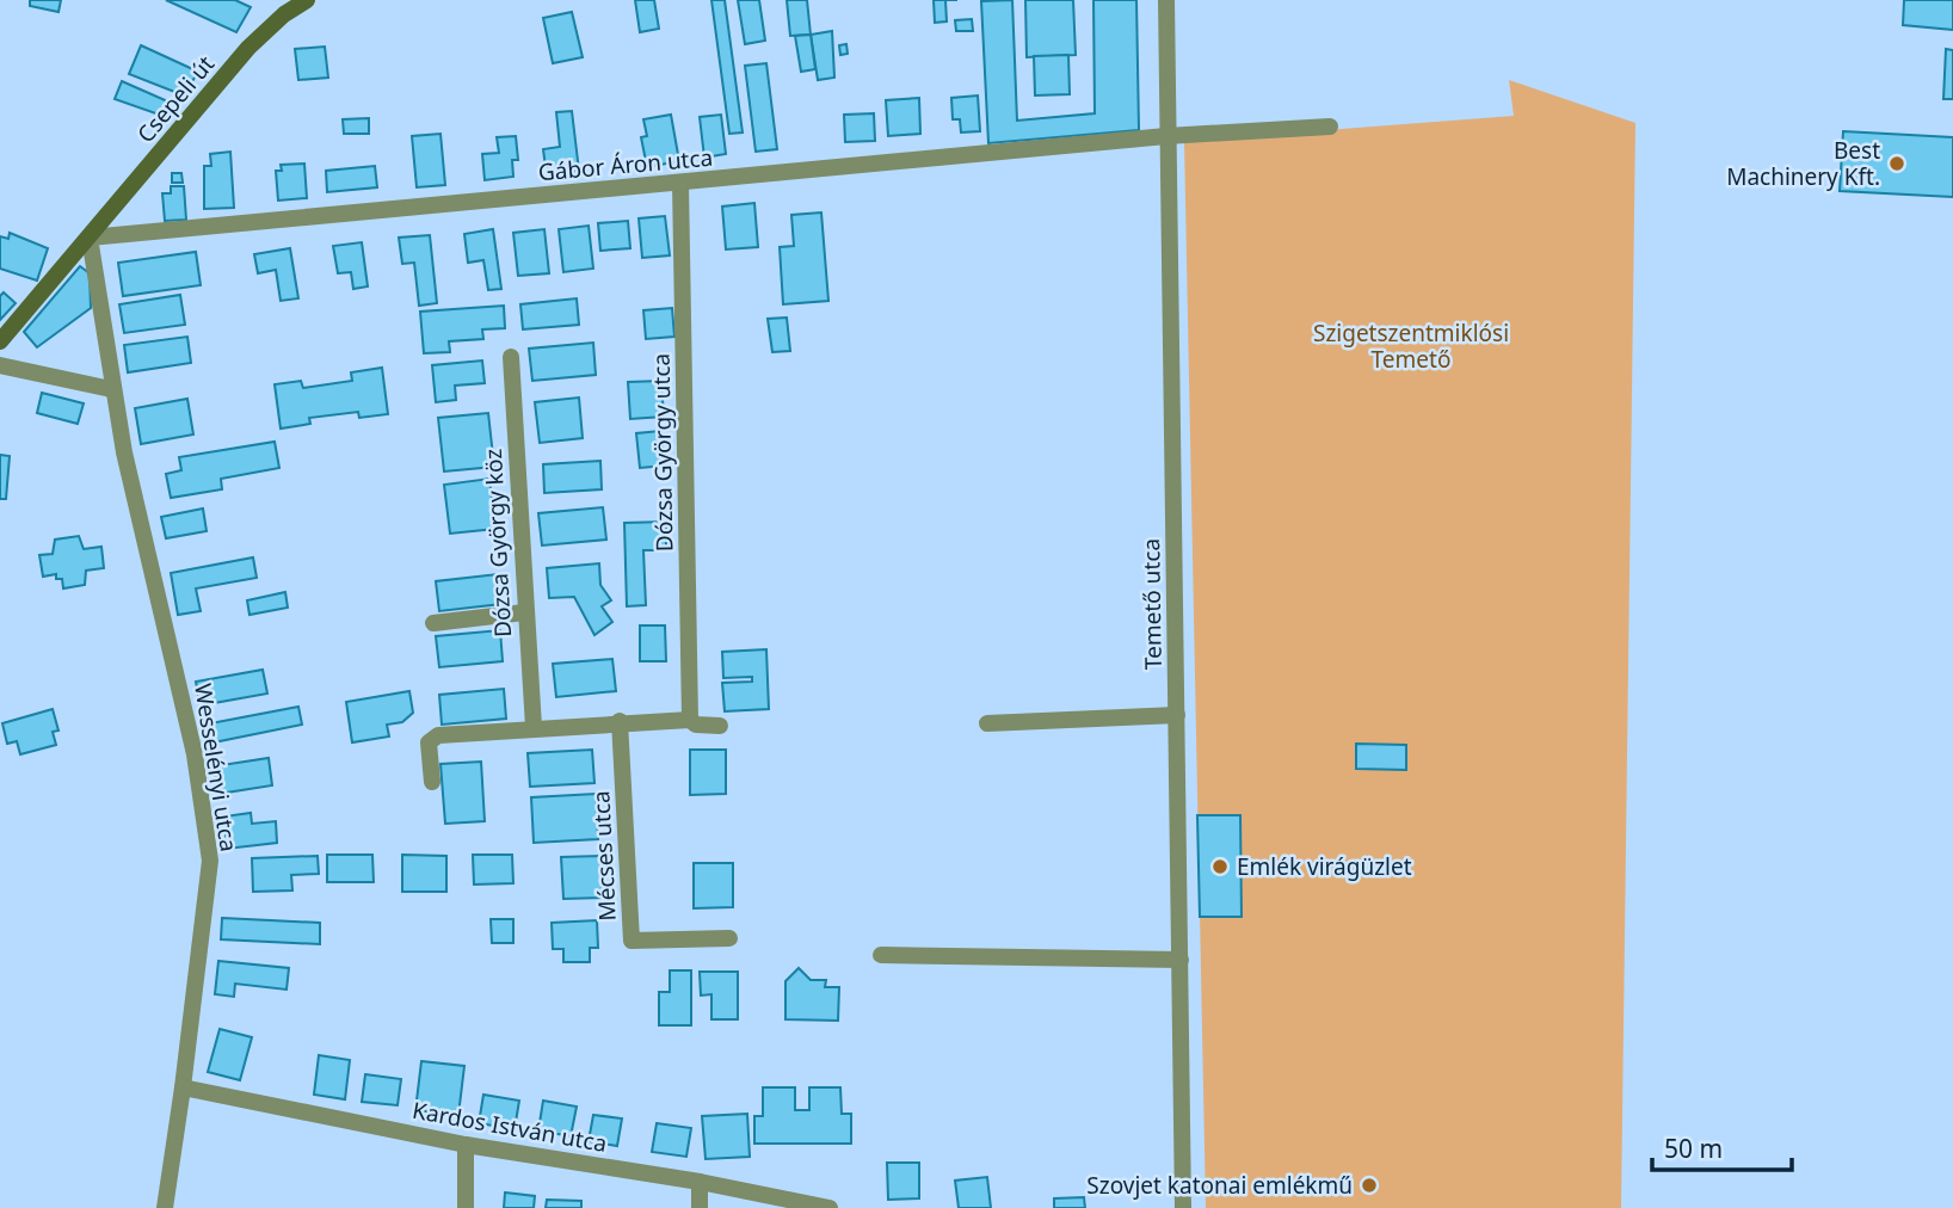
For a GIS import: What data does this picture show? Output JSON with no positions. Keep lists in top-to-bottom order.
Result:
{
  "streets": {
    "street": [
      "Csepeli út",
      "Gábor Áron utca",
      "Dózsa György utca",
      "Dózsa György köz",
      "Temető utca",
      "Wesselényi utca",
      "Mécses utca",
      "Kardos István utca"
    ]
  },
  "crossings": [
    ["Csepeli út", "Gábor Áron utca"],
    ["Csepeli út", "Wesselényi utca"],
    ["Gábor Áron utca", "Dózsa György utca"],
    ["Gábor Áron utca", "Temető utca"],
    ["Gábor Áron utca", "Wesselényi utca"],
    ["Wesselényi utca", "Kardos István utca"]
  ],
  "parks": ["Szigetszentmiklósi Temető"],
  "places": ["Best Machinery Kft.", "Emlék virágüzlet", "Szovjet katonai emlékmű"],
  "scale_bar": "50 m"
}
